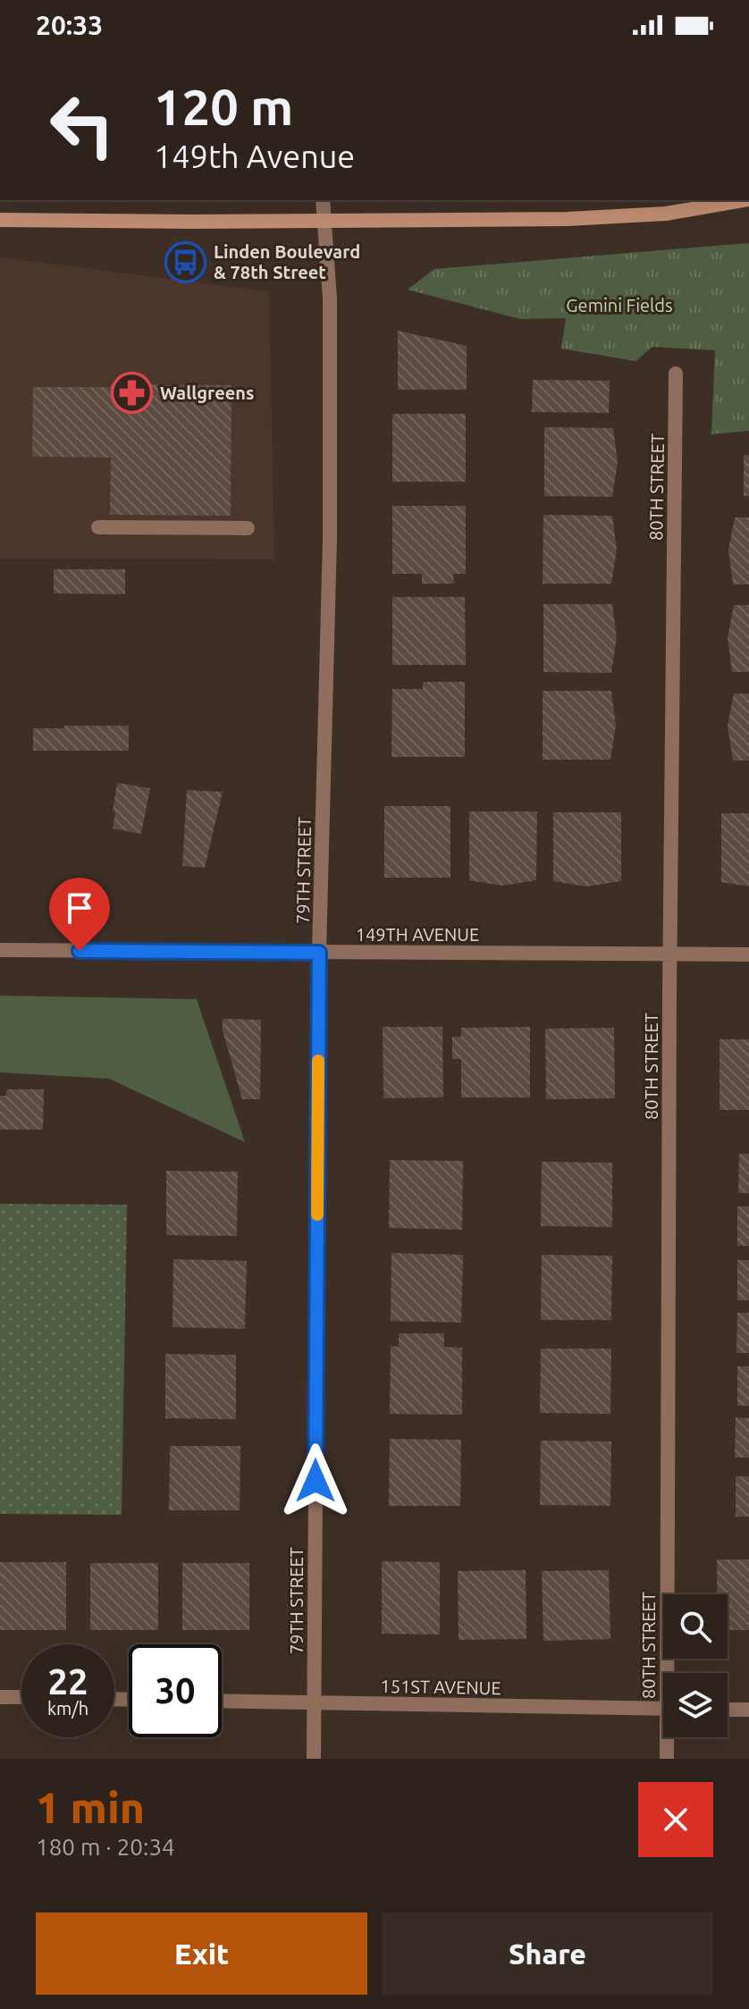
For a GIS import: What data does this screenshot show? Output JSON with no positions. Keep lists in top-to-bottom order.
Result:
{
  "streets": {
    "street": [
      "80TH STREET",
      "79TH STREET",
      "149TH AVENUE",
      "151ST AVENUE"
    ]
  },
  "crossings": [
    ["80TH STREET", "149TH AVENUE"],
    ["79TH STREET", "149TH AVENUE"],
    ["79TH STREET", "151ST AVENUE"]
  ],
  "parks": ["Gemini Fields"],
  "places": {
    "bus stop": ["Linden Boulevard & 78th Street"],
    "pharmacy": ["Wallgreens"]
  },
  "page": {
    "status": "20:33",
    "turn": ["120 m", "149th Avenue"],
    "speed": "22 km/h",
    "limit": "30",
    "heading": ["1 min", "180 m · 20:34"],
    "buttons": ["Exit", "Share"]
  }
}
